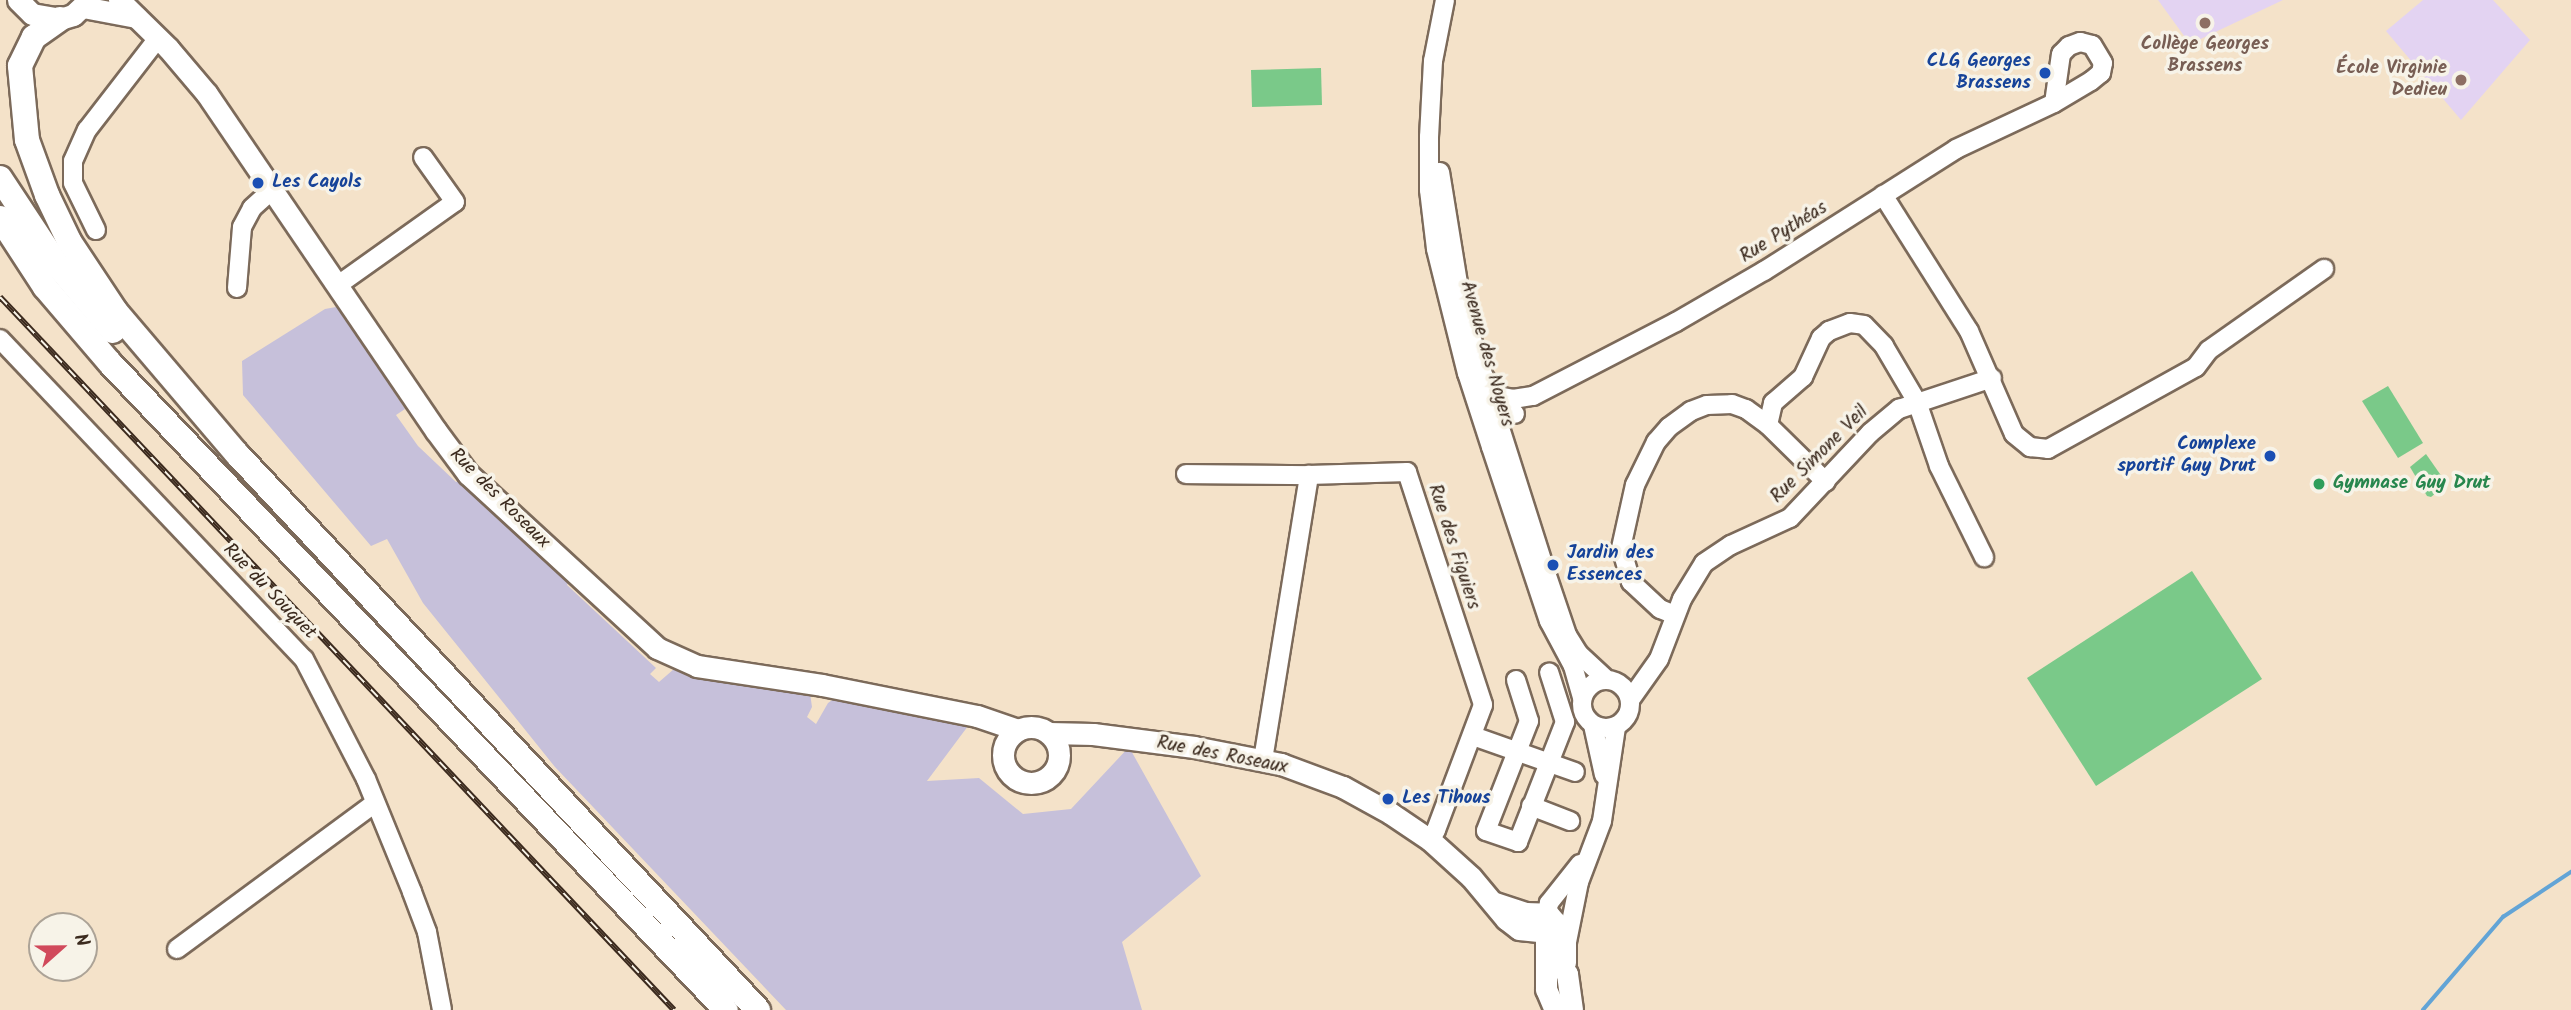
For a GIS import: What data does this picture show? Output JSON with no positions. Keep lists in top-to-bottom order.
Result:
{
  "streets": {
    "main road": ["Rue des Roseaux"],
    "street": [
      "Rue Pythéas",
      "Avenue des Noyers",
      "Rue Simone Veil",
      "Rue des Figuiers",
      "Rue du Souquet"
    ]
  },
  "crossings": [
    ["Avenue des Noyers", "Rue Simone Veil"],
    ["Rue des Roseaux", "Rue des Figuiers"]
  ],
  "places": [
    "Collège Georges Brassens",
    "CLG Georges Brassens",
    "École Virginie Dedieu",
    "Les Cayols",
    "Complexe sportif Guy Drut",
    "Gymnase Guy Drut",
    "Jardin des Essences",
    "Les Tihous"
  ],
  "north": "right"
}
